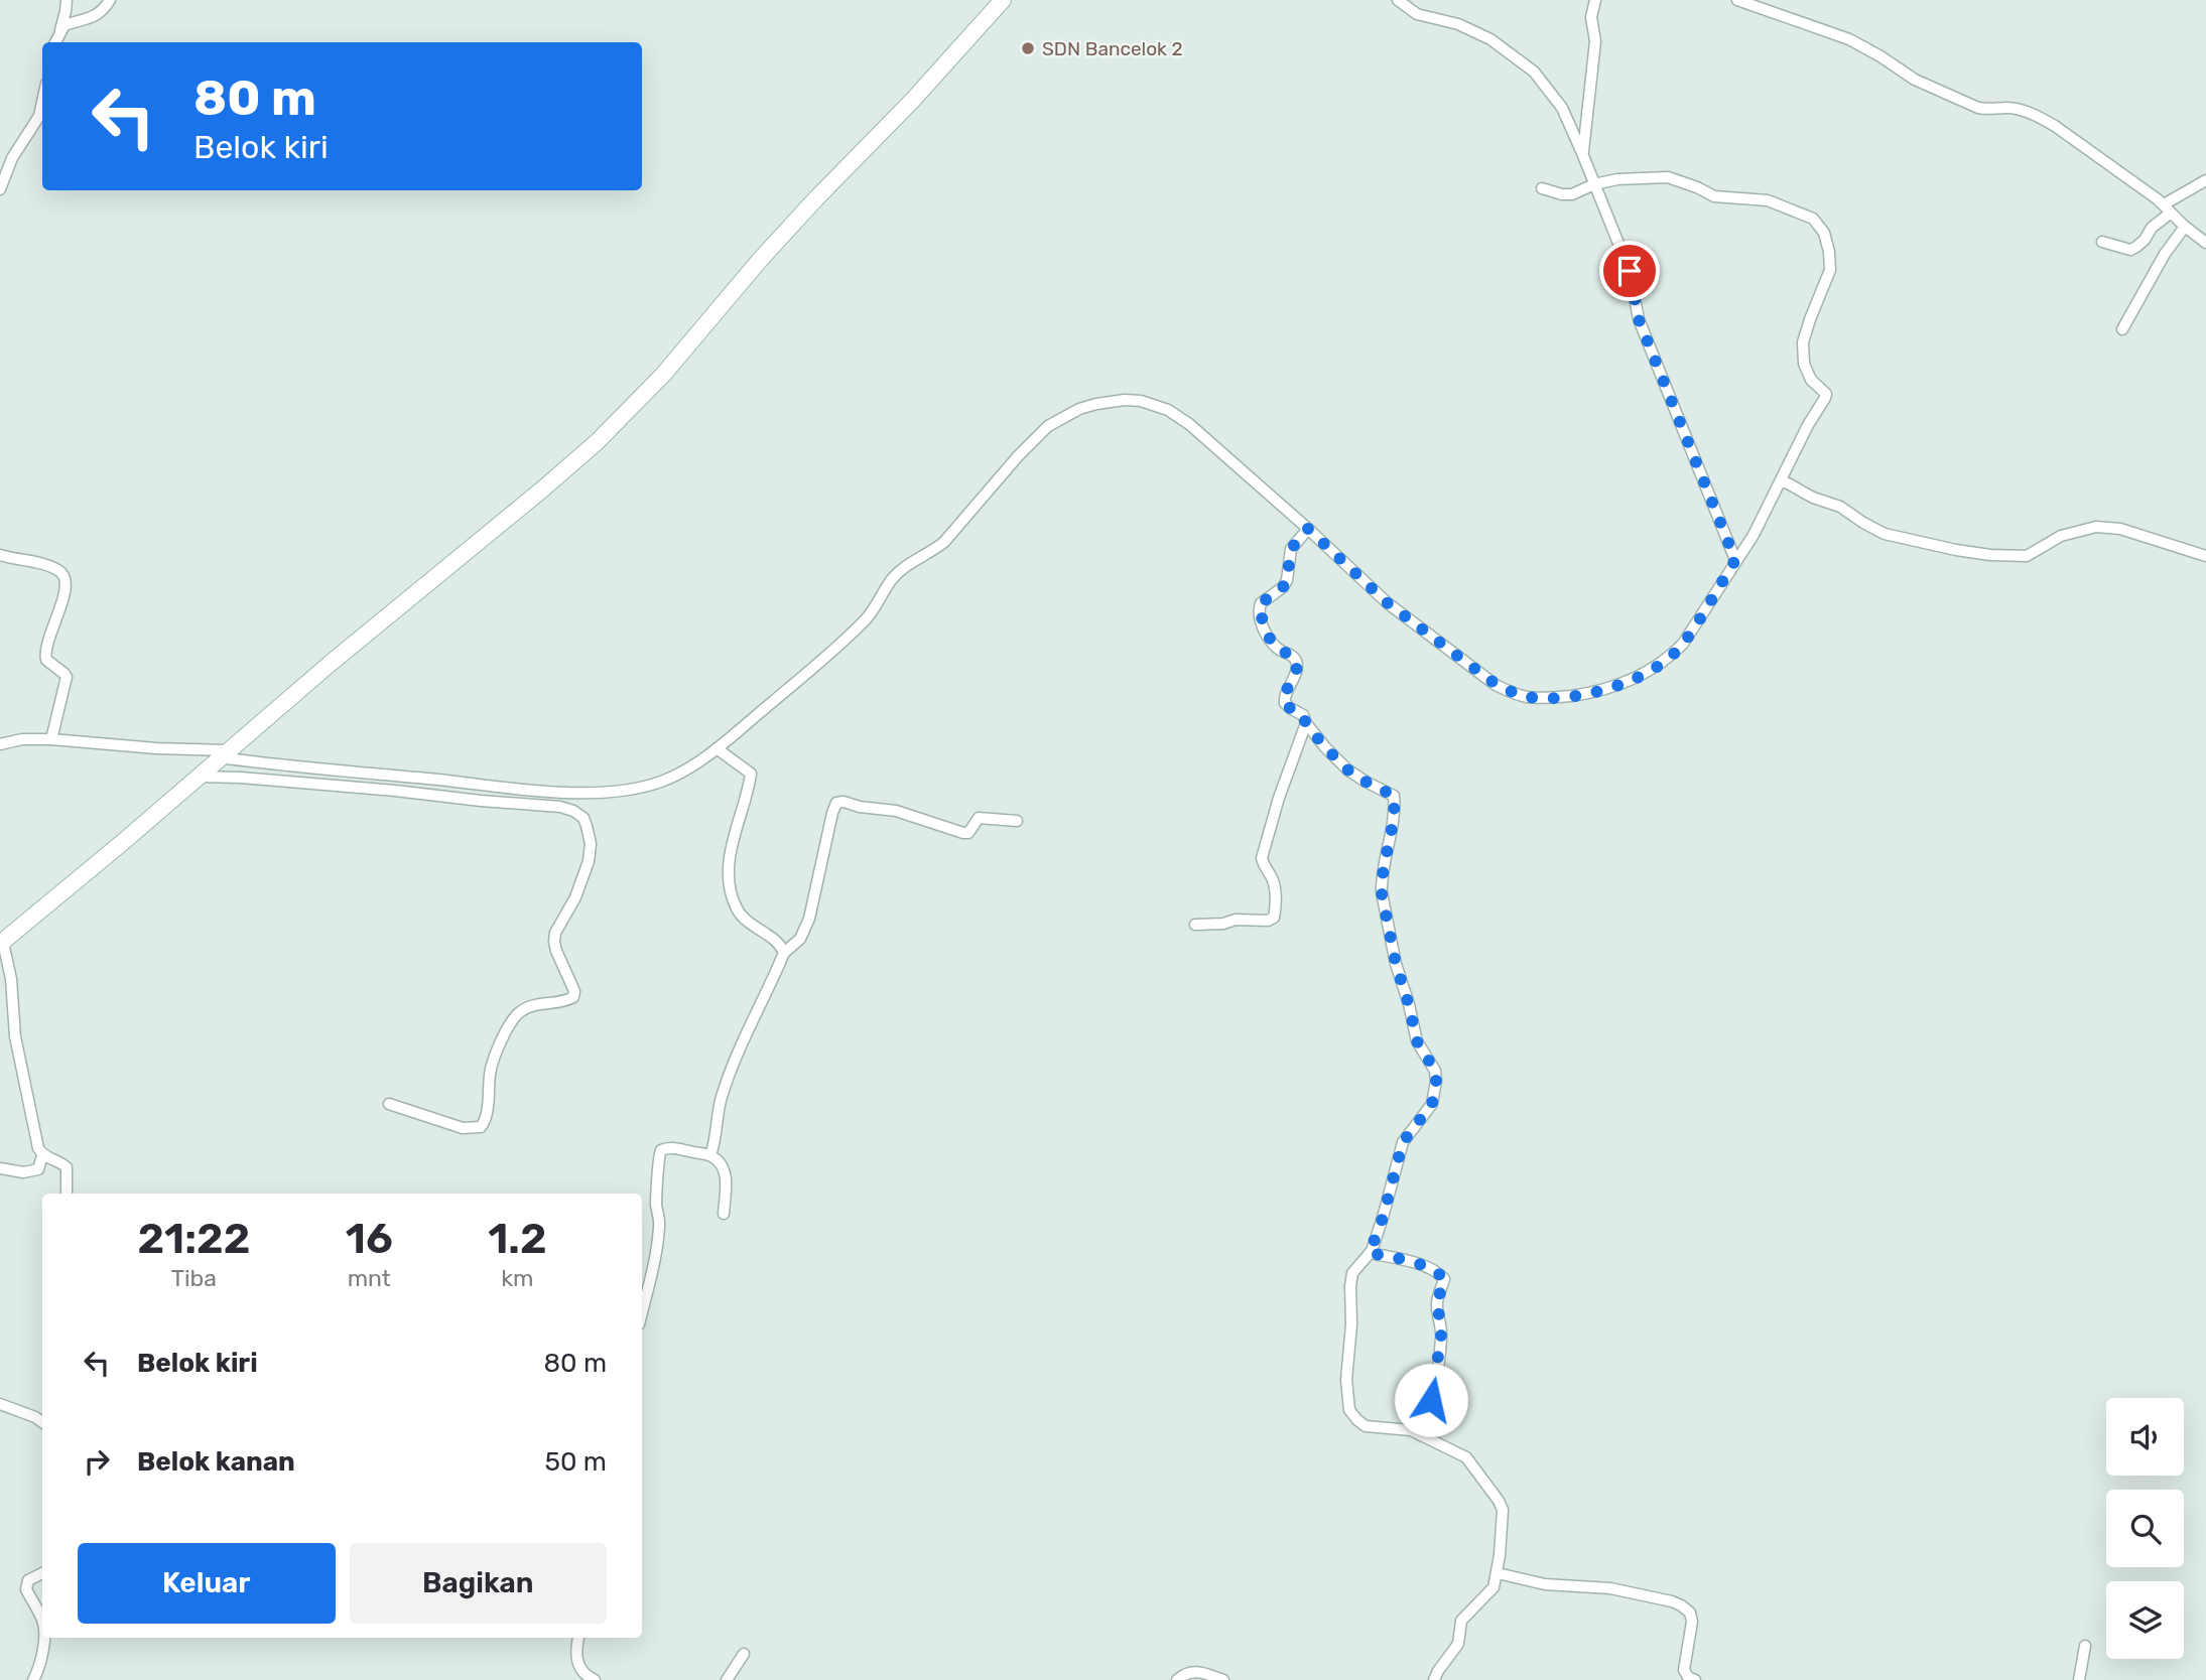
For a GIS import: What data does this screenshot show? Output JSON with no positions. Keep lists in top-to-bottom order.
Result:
{
  "places": ["SDN Bancelok 2"],
  "page": {
    "turn": ["80 m", "Belok kiri"],
    "eta": [
      "21:22",
      "Tiba",
      "16",
      "mnt",
      "1.2",
      "km"
    ],
    "list": [
      {
        "name": "Belok kiri",
        "value": "80 m"
      },
      {
        "name": "Belok kanan",
        "value": "50 m"
      }
    ],
    "buttons": ["Keluar", "Bagikan"]
  }
}
